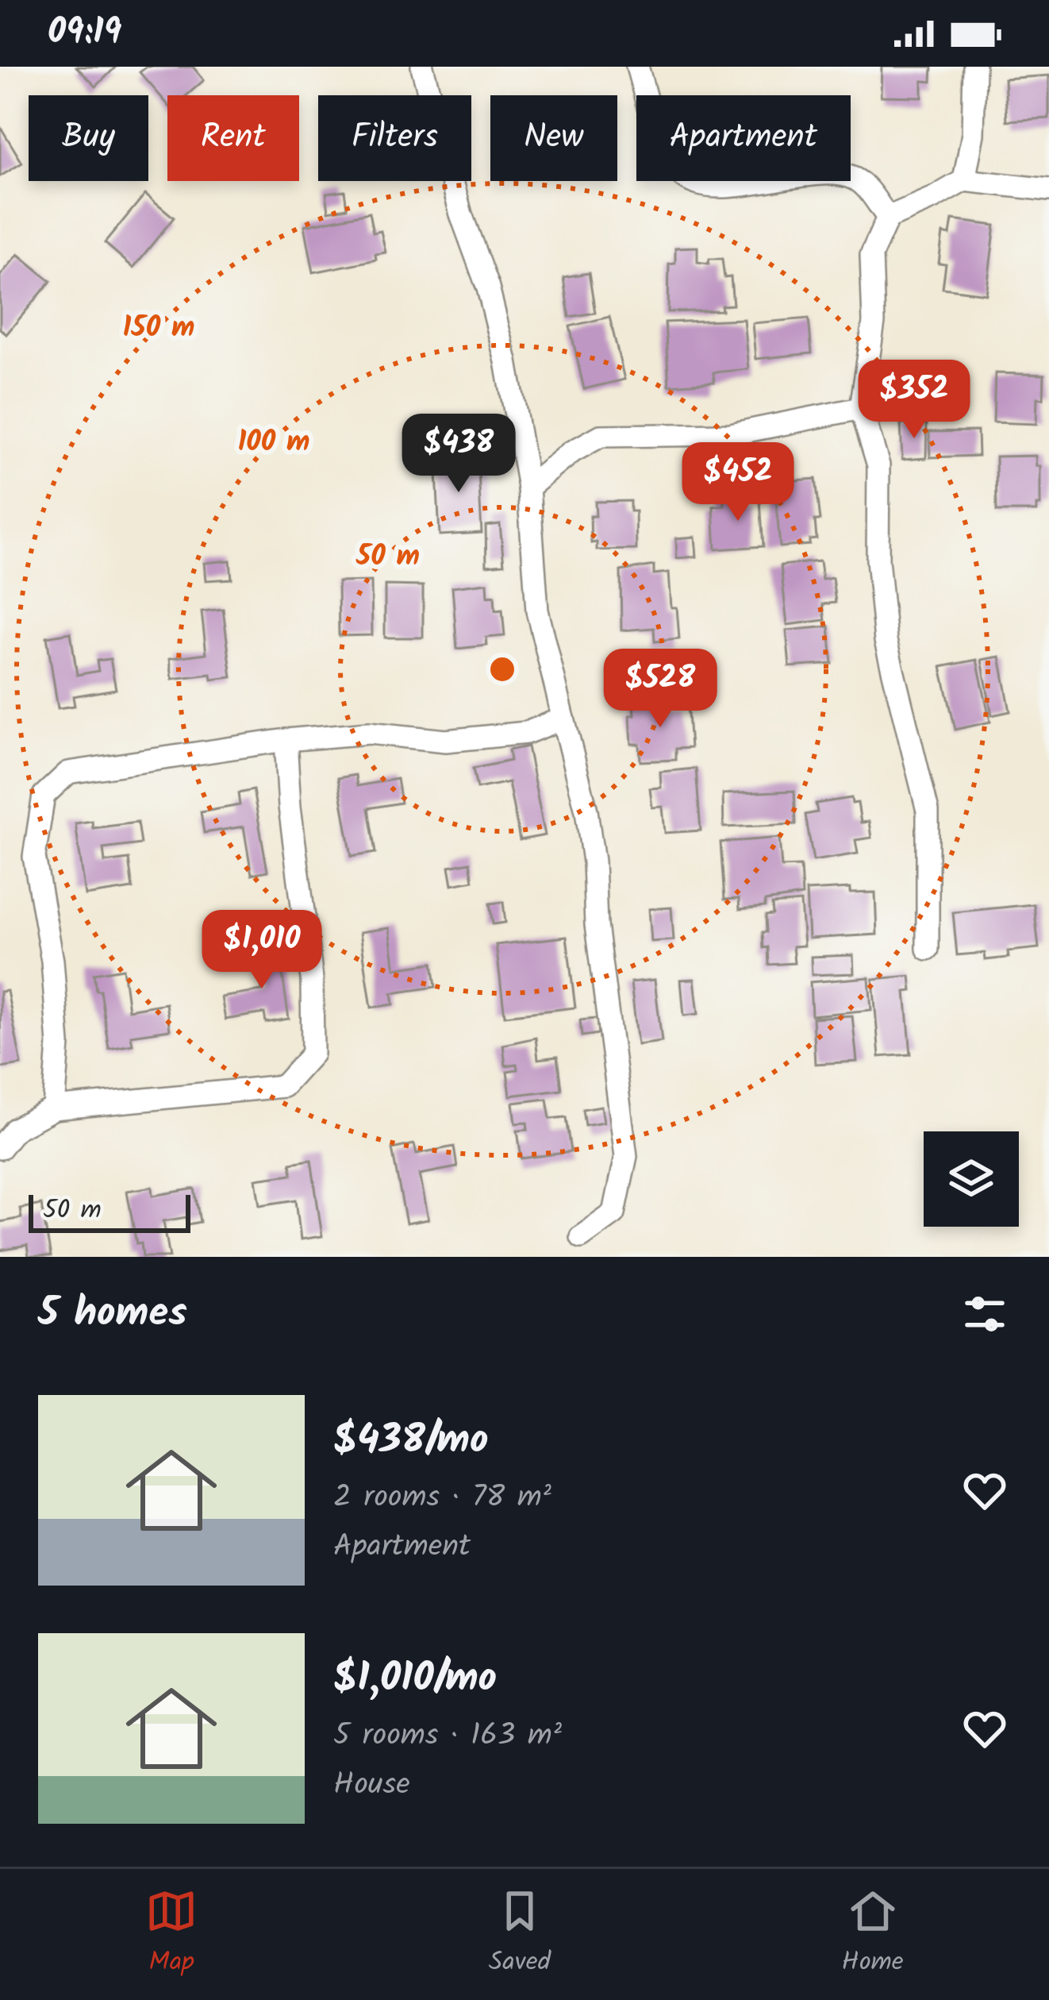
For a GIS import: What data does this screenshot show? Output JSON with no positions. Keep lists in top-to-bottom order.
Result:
{
  "scale_bar": "50 m",
  "page": {
    "status": "09:19",
    "chip": [
      "Buy",
      "Rent",
      "Filters",
      "New",
      "Apartment"
    ],
    "price": [
      "$352",
      "$438",
      "$452",
      "$528",
      "$1,010"
    ],
    "scale": "50 m",
    "heading": "5 homes",
    "list": [
      {
        "name": "$438/mo",
        "note": "2 rooms · 78 m² · Apartment"
      },
      {
        "name": "$1,010/mo",
        "note": "5 rooms · 163 m² · House"
      }
    ],
    "tabs": ["Map", "Saved", "Home"]
  },
  "rings": ["150 m", "100 m", "50 m"]
}
